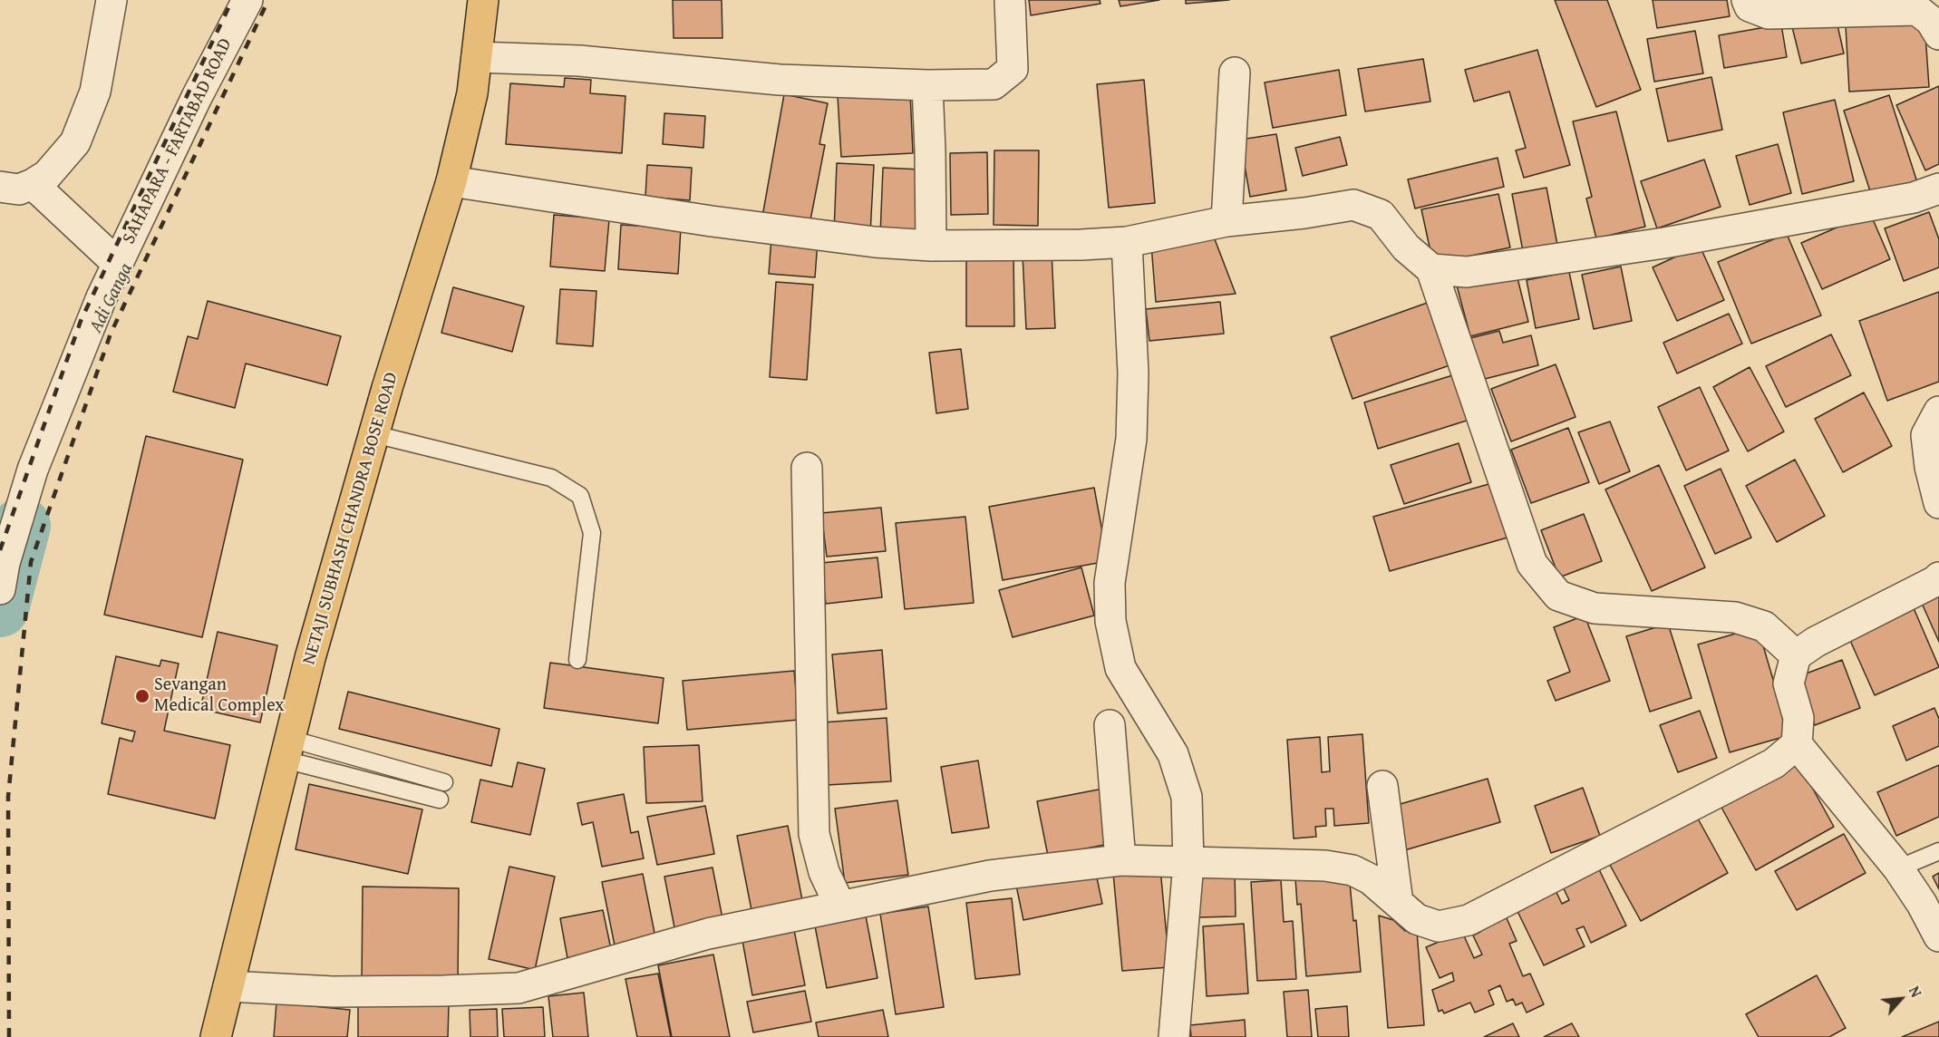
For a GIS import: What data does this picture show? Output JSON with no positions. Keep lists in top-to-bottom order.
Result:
{
  "streets": {
    "main road": ["NETAJI SUBHASH CHANDRA BOSE ROAD"],
    "street": ["SAHAPARA - FARTABAD ROAD"]
  },
  "water": ["Adi Ganga"],
  "places": ["Sevangan Medical Complex"],
  "north": "top right"
}
